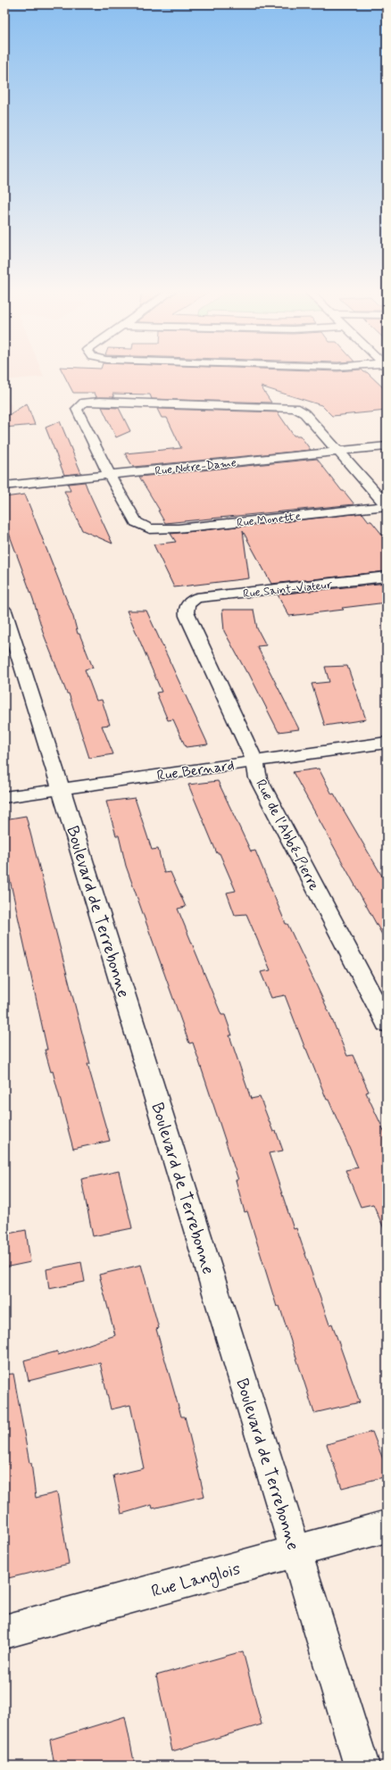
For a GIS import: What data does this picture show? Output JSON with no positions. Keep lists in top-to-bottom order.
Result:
{
  "streets": {
    "street": [
      "Rue Notre-Dame",
      "Rue Monette",
      "Rue Saint-Viateur",
      "Rue Bernard",
      "Rue de l'Abbé-Pierre",
      "Boulevard de Terrebonne",
      "Rue Langlois"
    ]
  },
  "crossings": [
    ["Rue Notre-Dame", "Rue Monette"],
    ["Rue Saint-Viateur", "Rue de l'Abbé-Pierre"],
    ["Rue Bernard", "Rue de l'Abbé-Pierre"],
    ["Rue Bernard", "Boulevard de Terrebonne"],
    ["Boulevard de Terrebonne", "Rue Langlois"]
  ]
}
